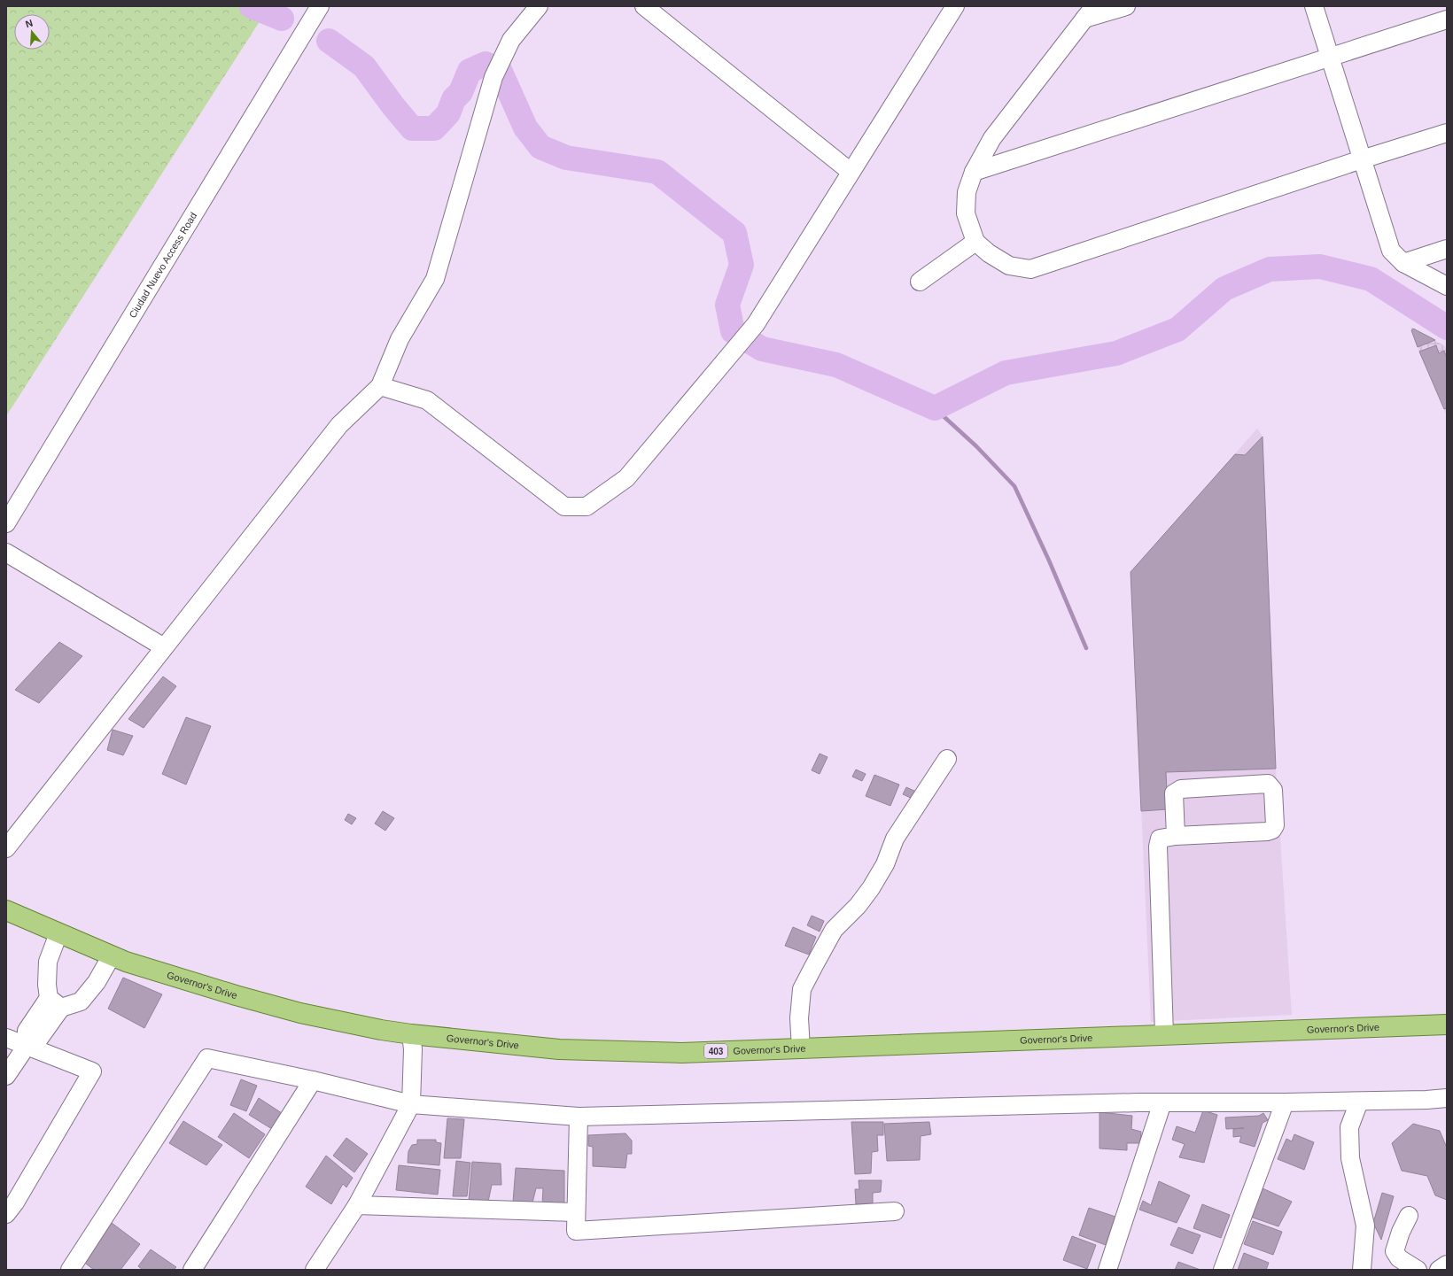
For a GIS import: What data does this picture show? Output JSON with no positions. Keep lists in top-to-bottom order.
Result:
{
  "streets": {
    "main road": ["Governor's Drive", "403"],
    "street": ["Ciudad Nuevo Access Road"]
  },
  "north": "top"
}
